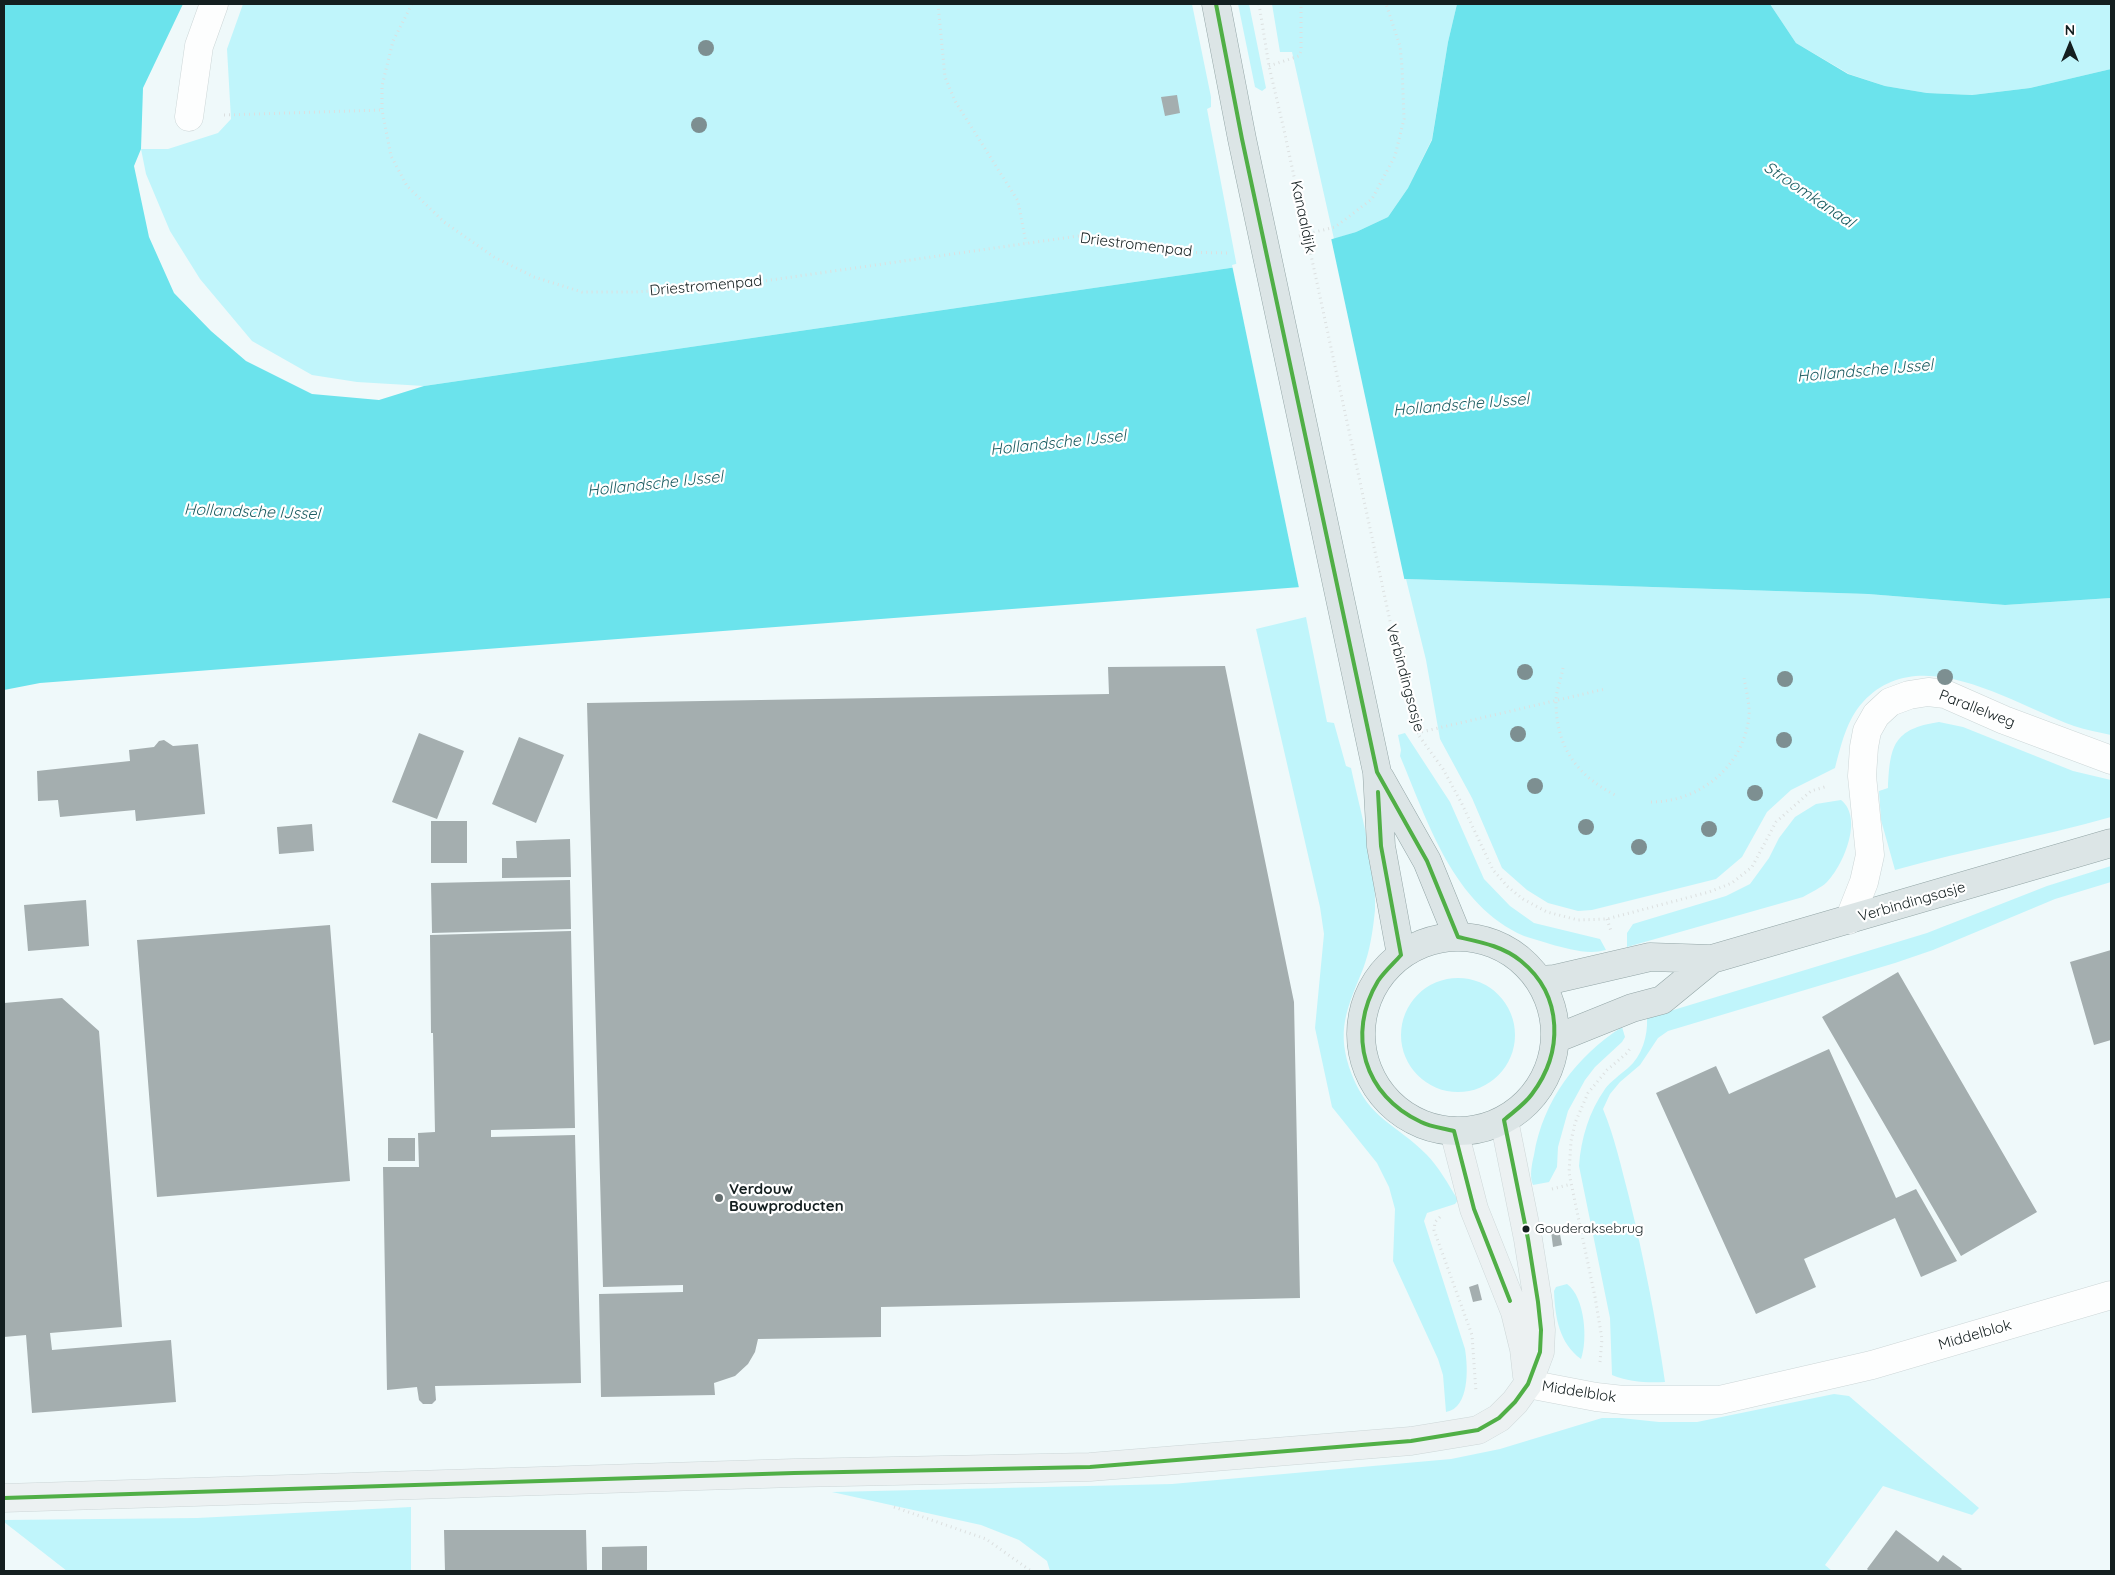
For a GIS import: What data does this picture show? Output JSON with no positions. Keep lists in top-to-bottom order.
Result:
{
  "streets": {
    "main road": ["Verbindingsasje"],
    "street": ["Parallelweg", "Middelblok"],
    "path": ["Kanaaldijk", "Driestromenpad"]
  },
  "crossings": [
    ["Kanaaldijk", "Verbindingsasje"],
    ["Verbindingsasje", "Parallelweg"]
  ],
  "water": ["Stroomkanaal", "Hollandsche IJssel"],
  "places": ["Verdouw Bouwproducten", "Gouderaksebrug"],
  "north": "top"
}
